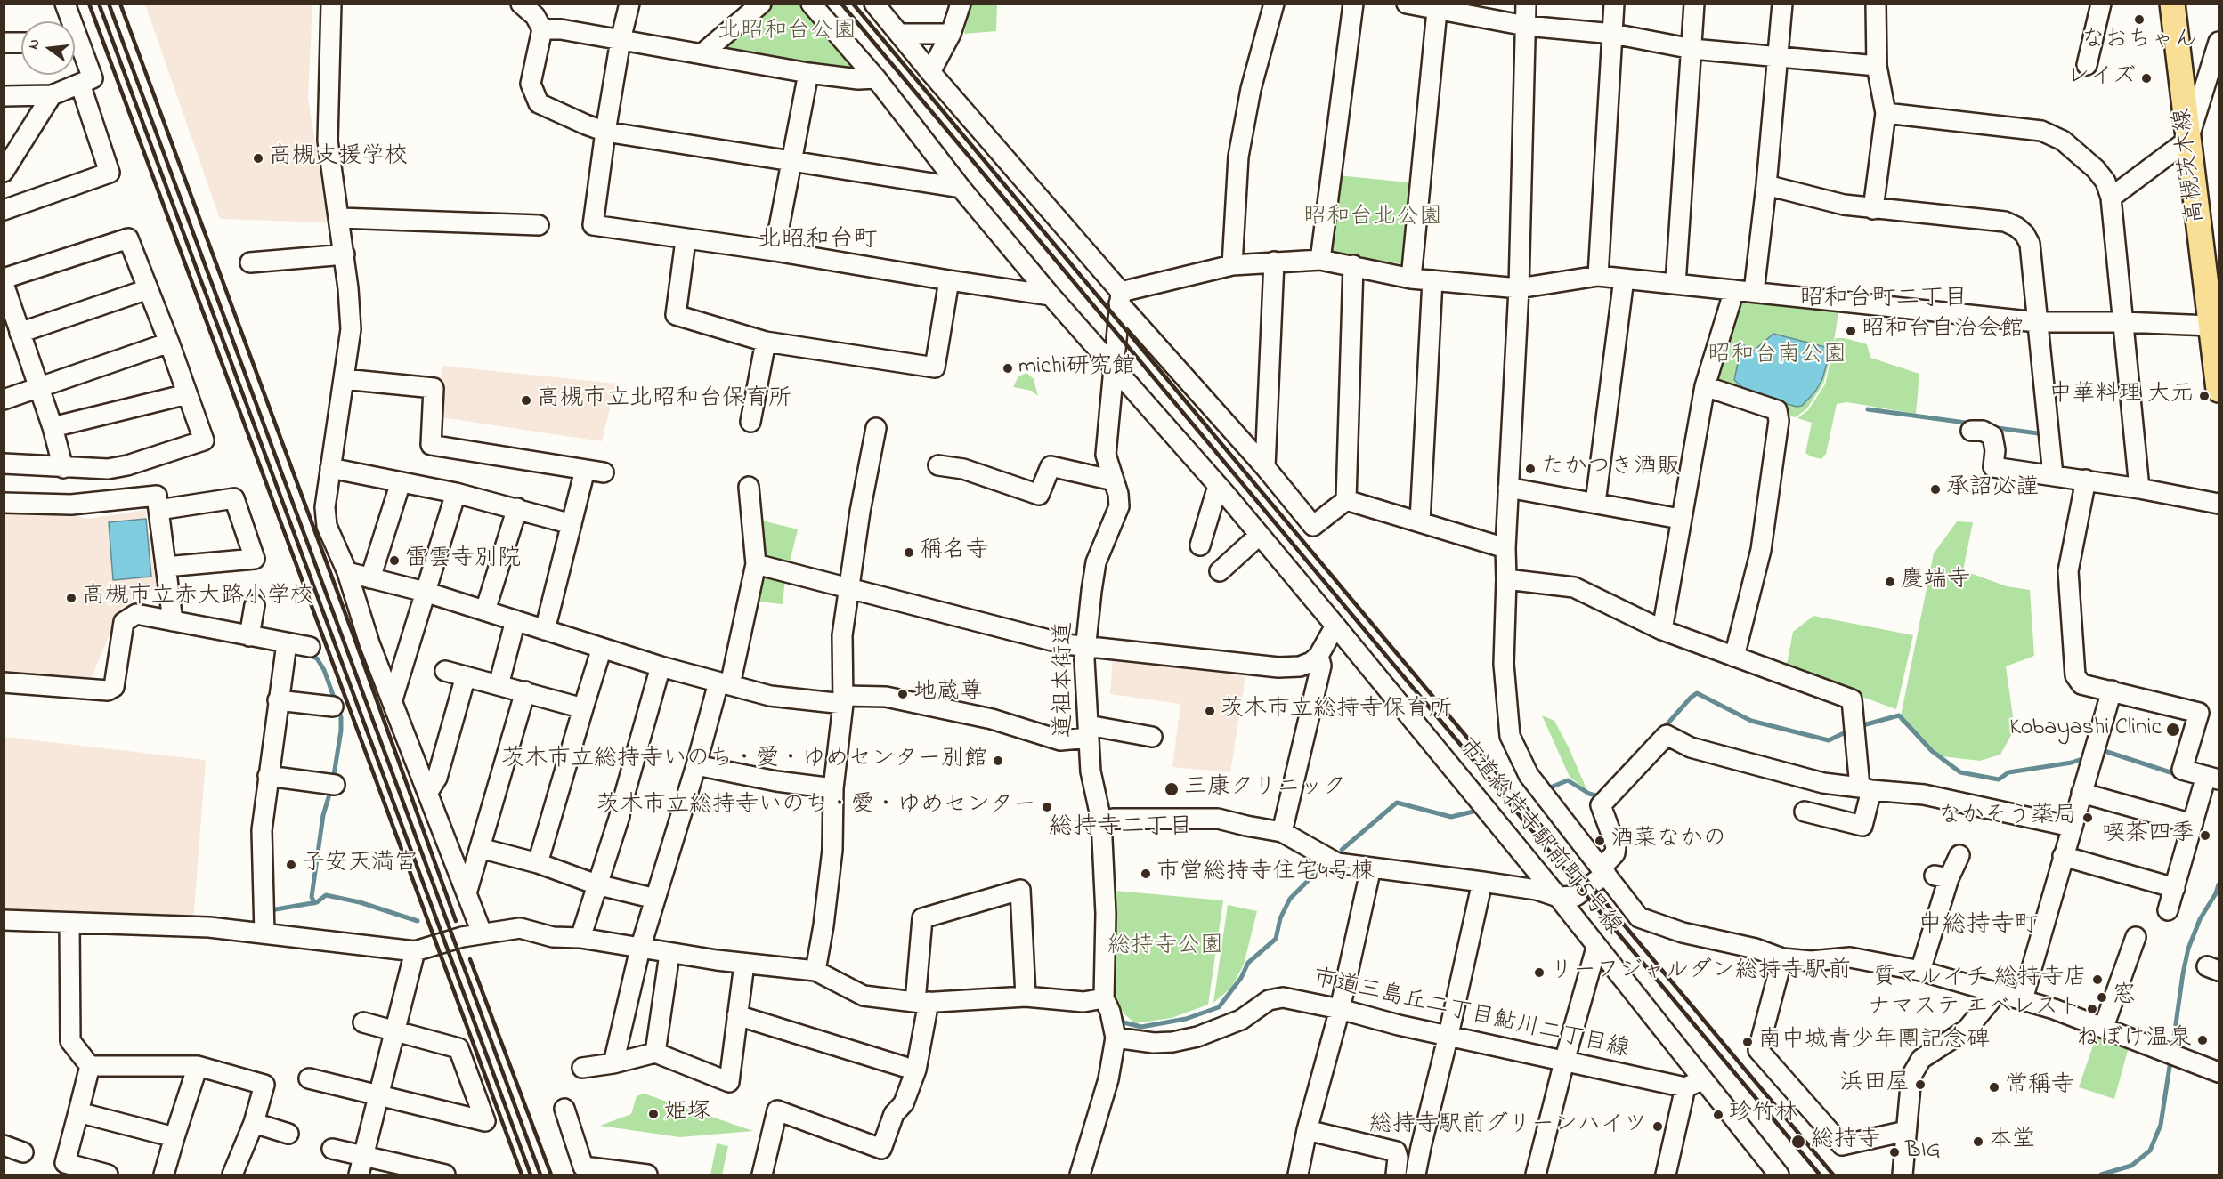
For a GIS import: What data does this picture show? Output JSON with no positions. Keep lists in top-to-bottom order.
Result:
{
  "streets": {
    "main road": ["高槻茨木線"],
    "street": ["道祖本街道", "市道総持寺駅前町5号線", "市道三島丘二丁目鮎川二丁目線"]
  },
  "crossings": [
    ["道祖本街道", "市道総持寺駅前町5号線"],
    ["市道総持寺駅前町5号線", "市道三島丘二丁目鮎川二丁目線"]
  ],
  "districts": [
    "北昭和台町",
    "昭和台町二丁目",
    "総持寺二丁目",
    "中総持寺町"
  ],
  "parks": [
    "北昭和台公園",
    "昭和台北公園",
    "昭和台南公園",
    "総持寺公園"
  ],
  "places": [
    "なおちゃん",
    "レイズ",
    "高槻支援学校",
    "昭和台自治会館",
    "michi研究館",
    "中華料理 大元",
    "高槻市立北昭和台保育所",
    "たかつき酒販",
    "承詔必謹",
    "稱名寺",
    "雷雲寺別院",
    "慶端寺",
    "高槻市立赤大路小学校",
    "地蔵尊",
    "茨木市立総持寺保育所",
    "Kobayashi Clinic",
    "茨木市立総持寺いのち・愛・ゆめセンター別館",
    "三康クリニック",
    "茨木市立総持寺いのち・愛・ゆめセンター",
    "なかそう薬局",
    "喫茶四季",
    "酒菜なかの",
    "子安天満宮",
    "市営総持寺住宅4号棟",
    "リーフジャルダン総持寺駅前",
    "質マルイチ 総持寺店",
    "窓",
    "ナマステ エベレスト",
    "ねぼけ温泉",
    "南中城青少年團記念碑",
    "浜田屋",
    "常稱寺",
    "姫塚",
    "珍竹林",
    "総持寺駅前グリーンハイツ",
    "総持寺",
    "本堂",
    "BIG"
  ],
  "north": "left"
}
